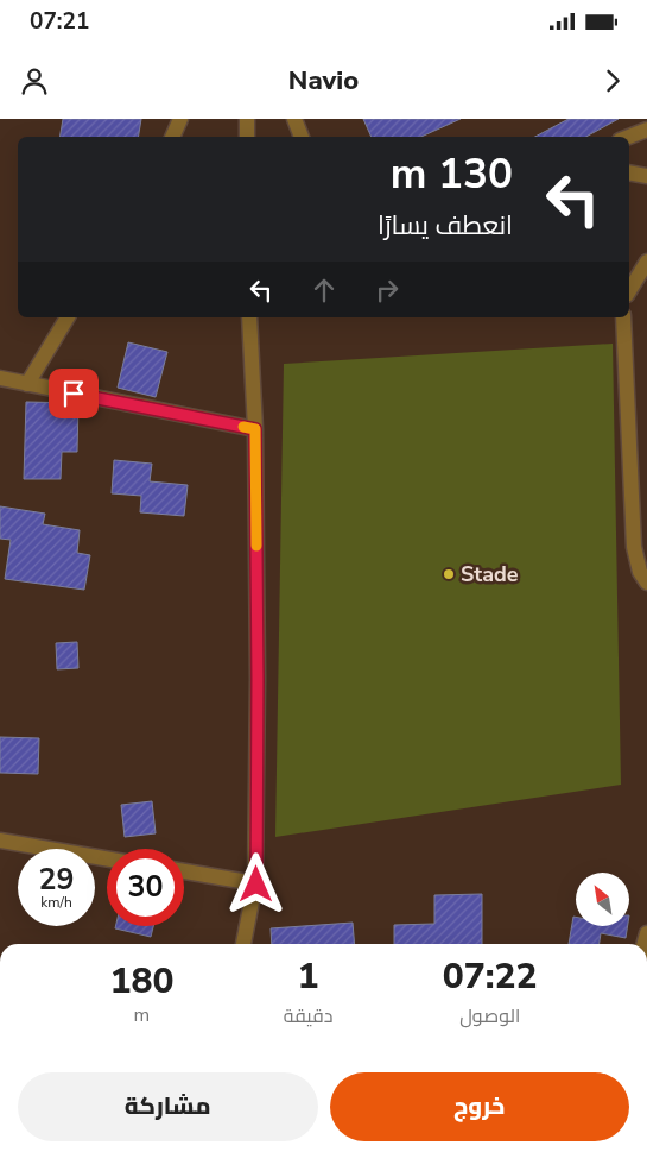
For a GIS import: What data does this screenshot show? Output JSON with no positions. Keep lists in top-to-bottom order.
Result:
{
  "places": ["Stade"],
  "north": "top left",
  "page": {
    "status": "07:21",
    "header": "Navio",
    "turn": ["130 m", "انعطف يسارًا"],
    "speed": "29 km/h",
    "limit": "30",
    "eta": [
      "07:22",
      "الوصول",
      "1",
      "دقيقة",
      "180",
      "m"
    ],
    "buttons": ["خروج", "مشاركة"]
  }
}
